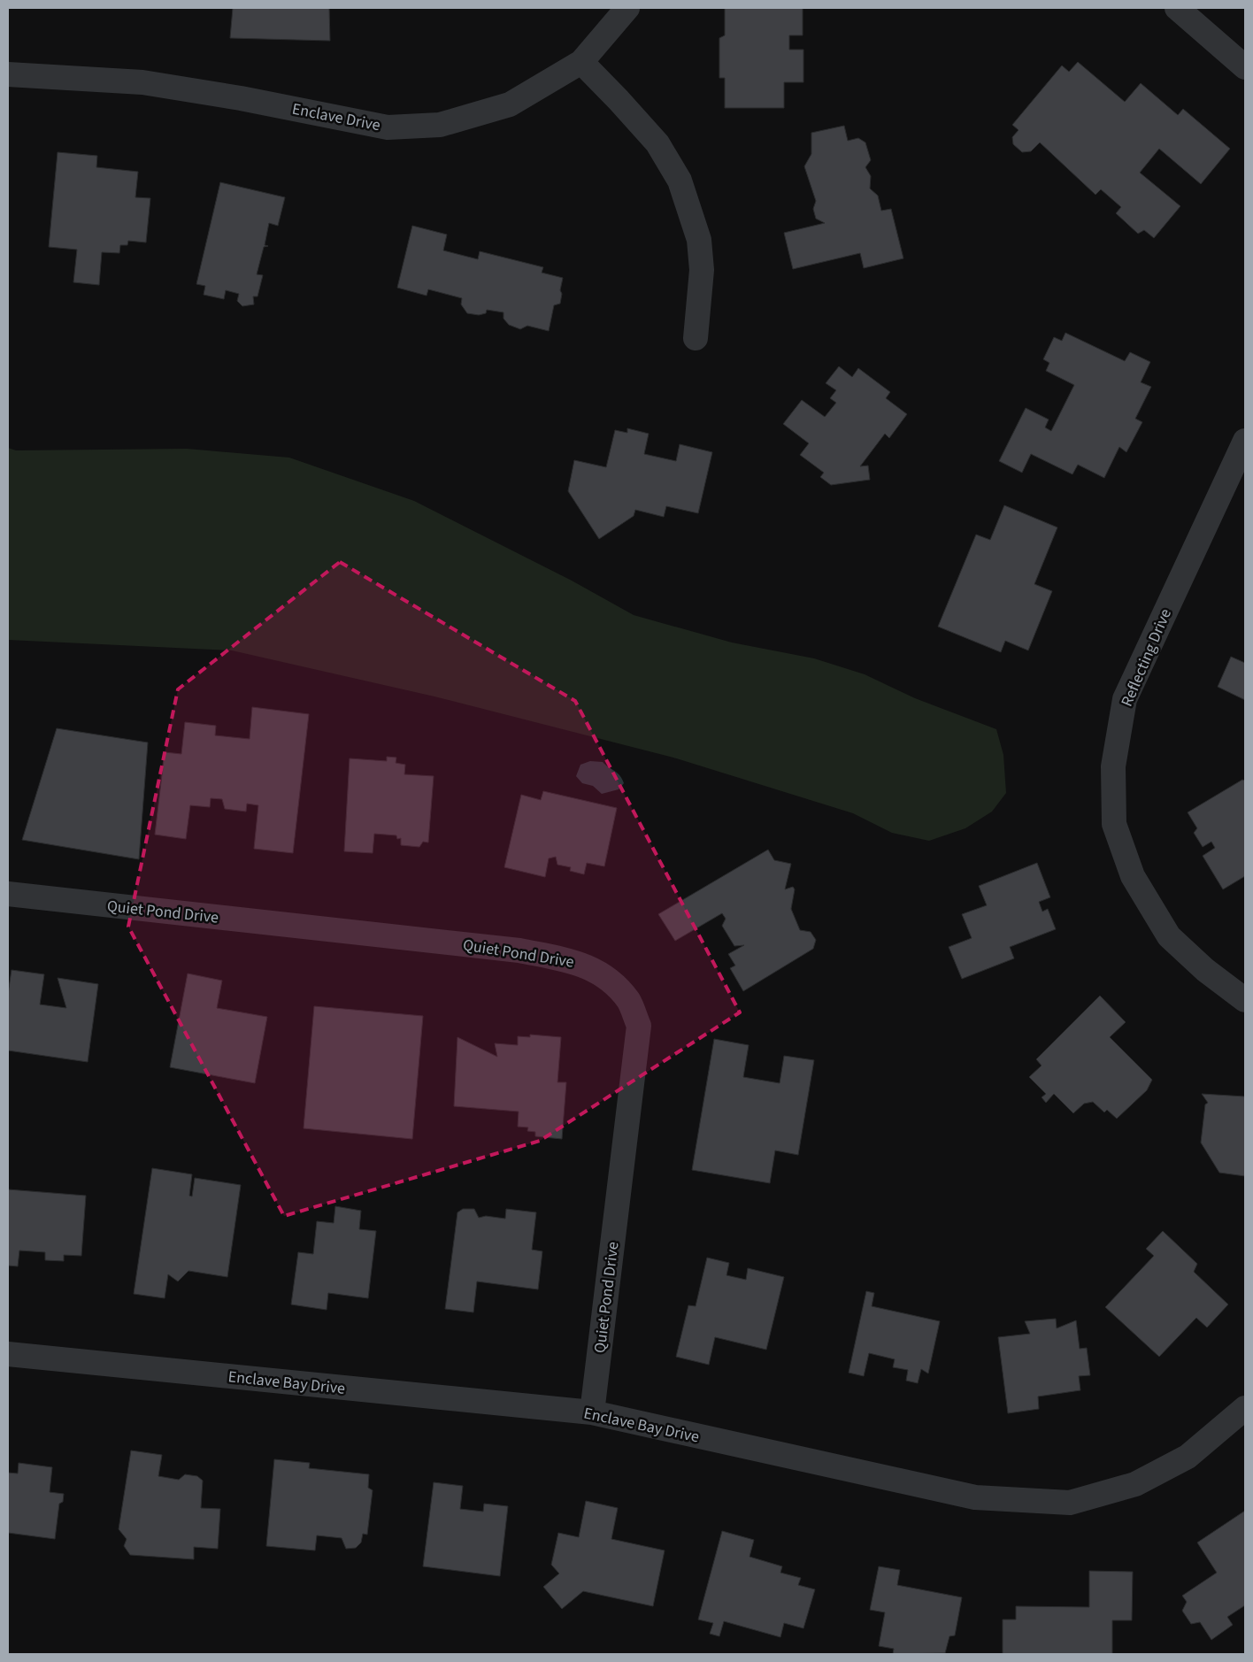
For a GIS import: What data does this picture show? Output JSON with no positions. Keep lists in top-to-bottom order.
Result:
{
  "streets": {
    "street": [
      "Enclave Drive",
      "Reflecting Drive",
      "Quiet Pond Drive",
      "Enclave Bay Drive"
    ]
  },
  "crossings": [
    ["Quiet Pond Drive", "Enclave Bay Drive"]
  ]
}
